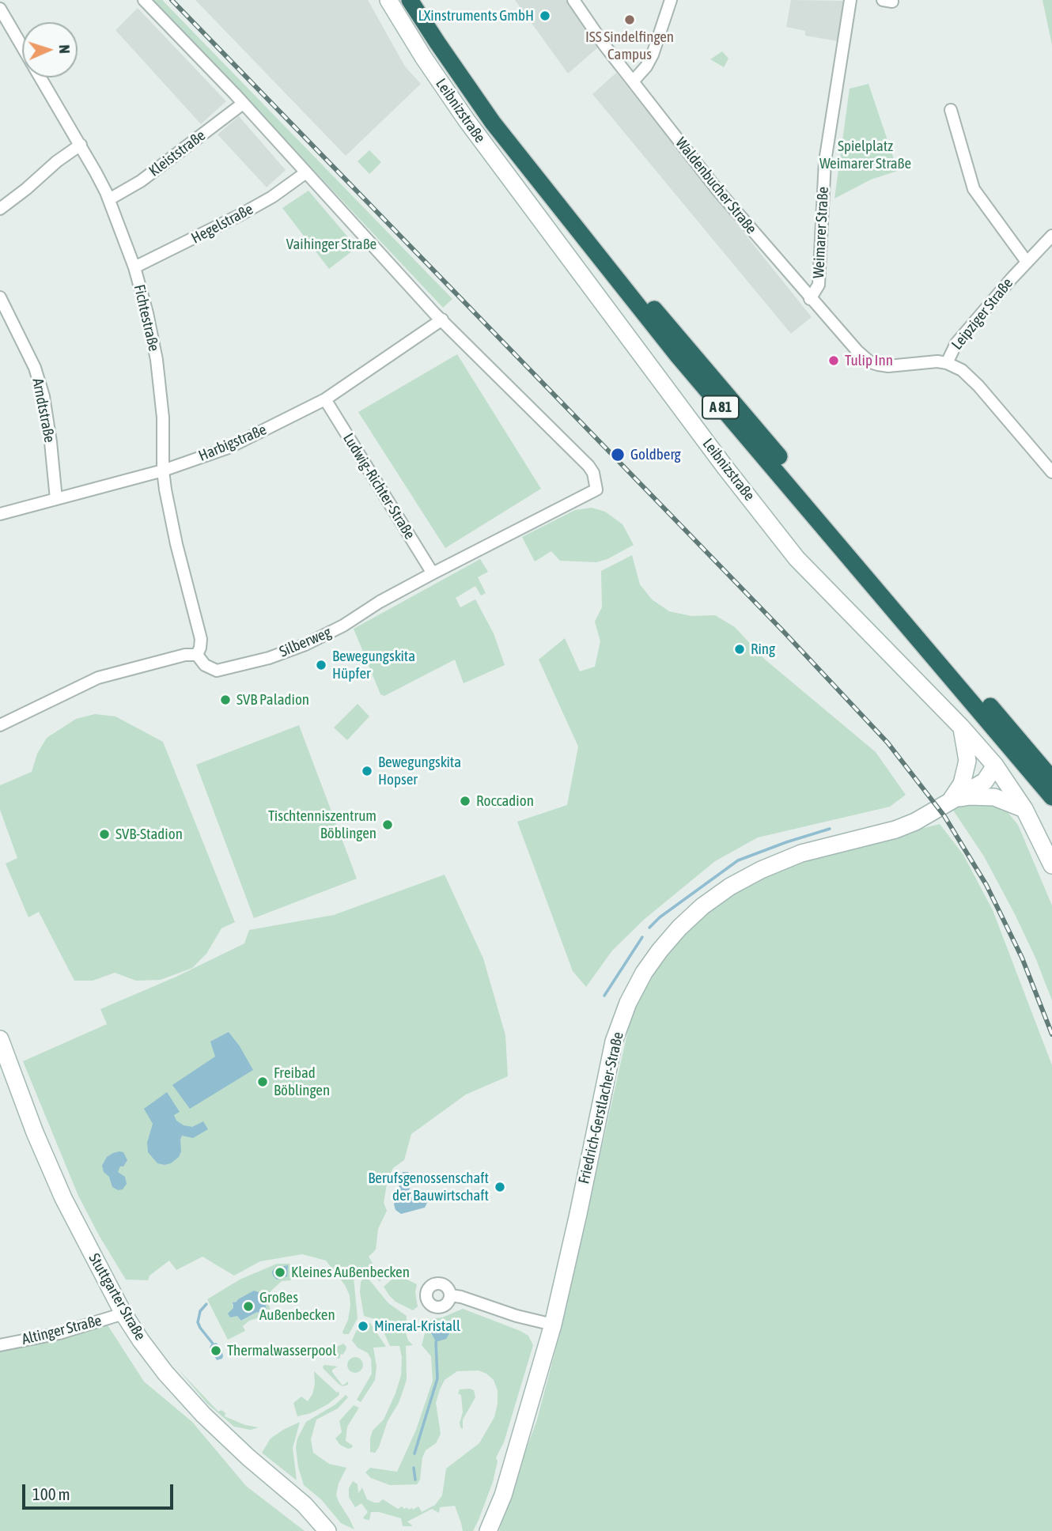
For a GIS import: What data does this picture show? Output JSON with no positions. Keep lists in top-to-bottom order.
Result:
{
  "streets": {
    "highway": ["A 81"],
    "street": [
      "Leibnizstraße",
      "Kleiststraße",
      "Waldenbucher Straße",
      "Hegelstraße",
      "Weimarer Straße",
      "Leipziger Straße",
      "Fichtestraße",
      "Arndtstraße",
      "Harbigstraße",
      "Ludwig-Richter-Straße",
      "Silberweg",
      "Friedrich-Gerstlacher-Straße",
      "Stuttgarter Straße",
      "Altinger Straße"
    ]
  },
  "crossings": [
    ["Leibnizstraße", "Friedrich-Gerstlacher-Straße"],
    ["Kleiststraße", "Fichtestraße"],
    ["Waldenbucher Straße", "Weimarer Straße"],
    ["Waldenbucher Straße", "Leipziger Straße"],
    ["Hegelstraße", "Fichtestraße"],
    ["Fichtestraße", "Harbigstraße"],
    ["Fichtestraße", "Silberweg"],
    ["Arndtstraße", "Harbigstraße"],
    ["Harbigstraße", "Ludwig-Richter-Straße"],
    ["Harbigstraße", "Silberweg"],
    ["Ludwig-Richter-Straße", "Silberweg"],
    ["Stuttgarter Straße", "Altinger Straße"]
  ],
  "parks": ["Spielplatz Weimarer Straße", "Vaihinger Straße"],
  "places": [
    "LXinstruments GmbH",
    "ISS Sindelfingen Campus",
    "Tulip Inn",
    "Goldberg",
    "Ring",
    "Bewegungskita Hüpfer",
    "SVB Paladion",
    "Bewegungskita Hopser",
    "Roccadion",
    "Tischtenniszentrum Böblingen",
    "SVB-Stadion",
    "Freibad Böblingen",
    "Berufsgenossenschaft der Bauwirtschaft",
    "Kleines Außenbecken",
    "Großes Außenbecken",
    "Mineral-Kristall",
    "Thermalwasserpool"
  ],
  "scale_bar": "100 m",
  "north": "right"
}
